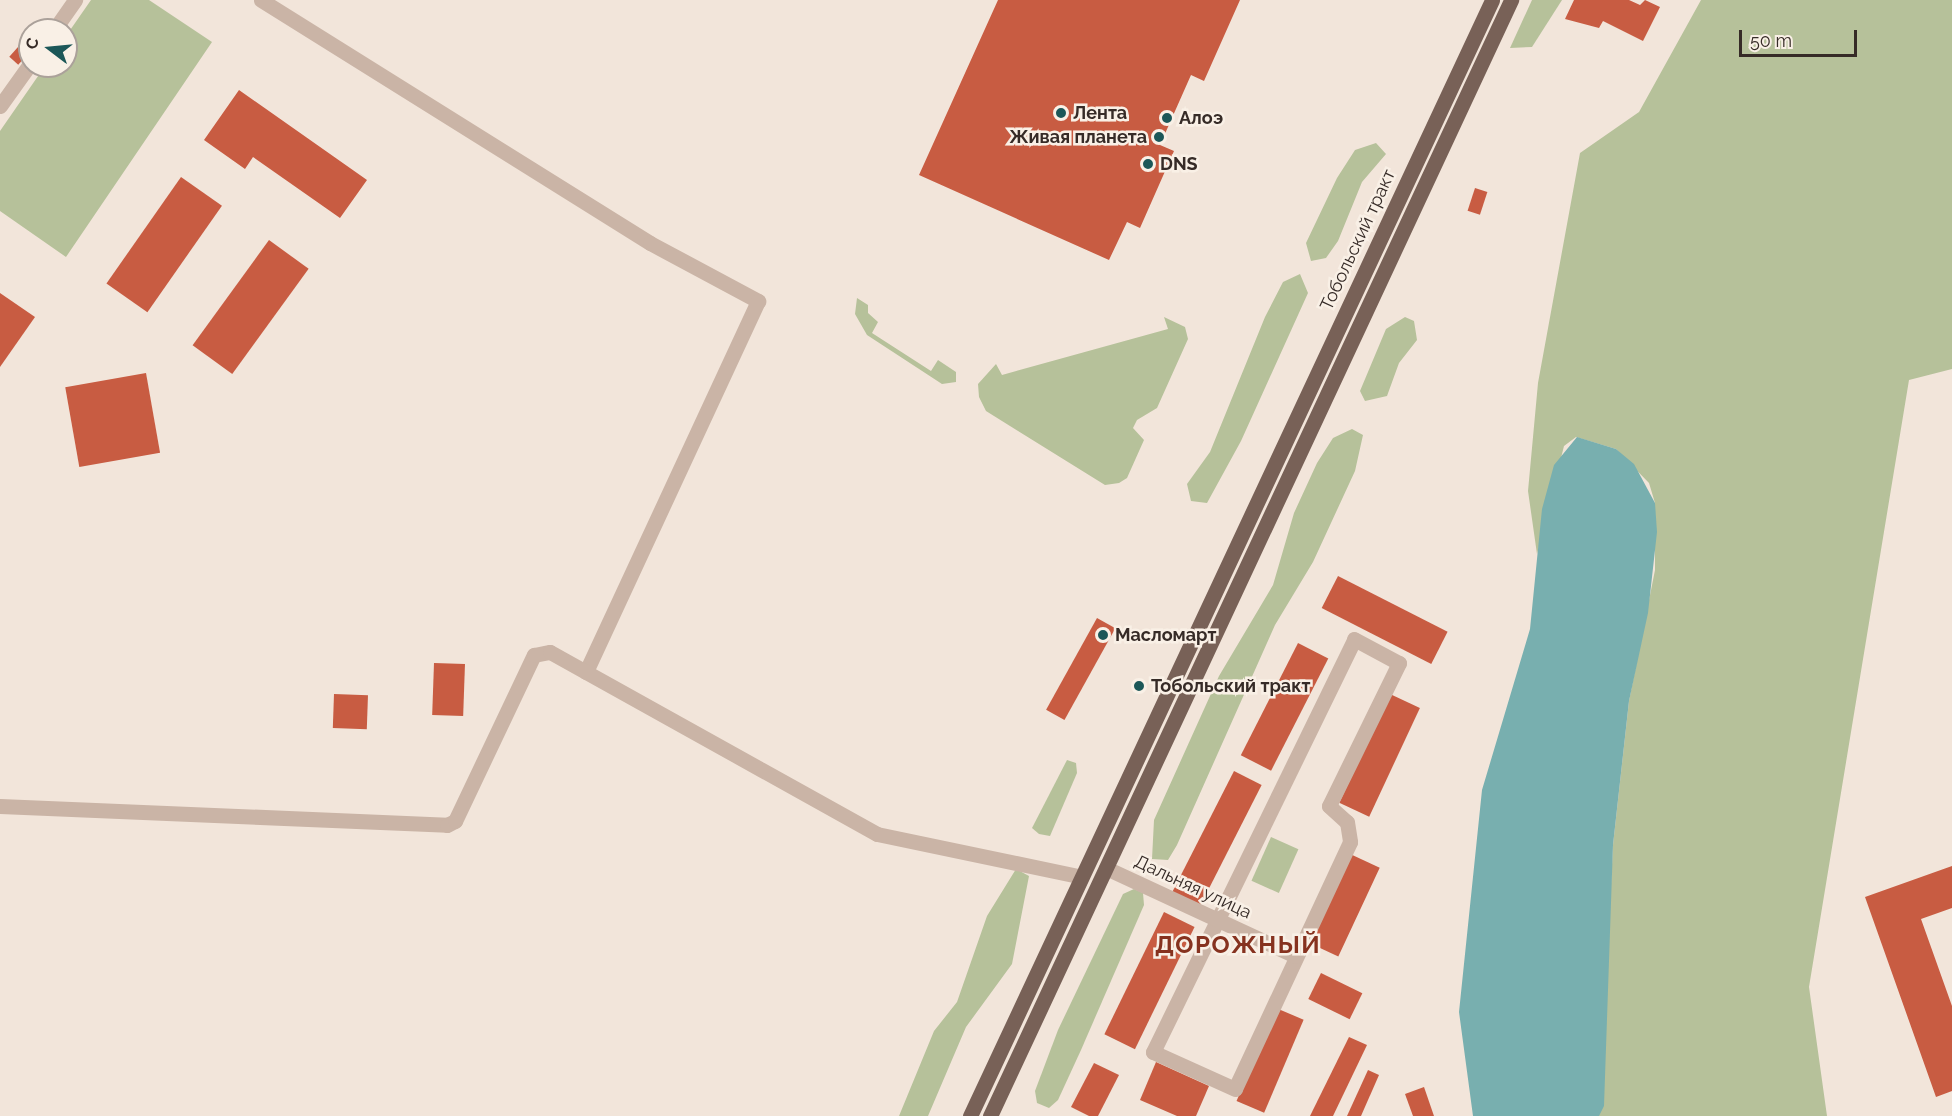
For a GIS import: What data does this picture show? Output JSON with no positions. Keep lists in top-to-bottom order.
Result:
{
  "streets": {
    "main road": ["Тобольский тракт"],
    "street": ["Дальняя улица"]
  },
  "crossings": [
    ["Тобольский тракт", "Дальняя улица"]
  ],
  "districts": ["ДОРОЖНЫЙ"],
  "places": [
    "Лента",
    "Алоэ",
    "Живая планета",
    "DNS",
    "Масломарт",
    "Тобольский тракт"
  ],
  "scale_bar": "50 m",
  "north": "left"
}
